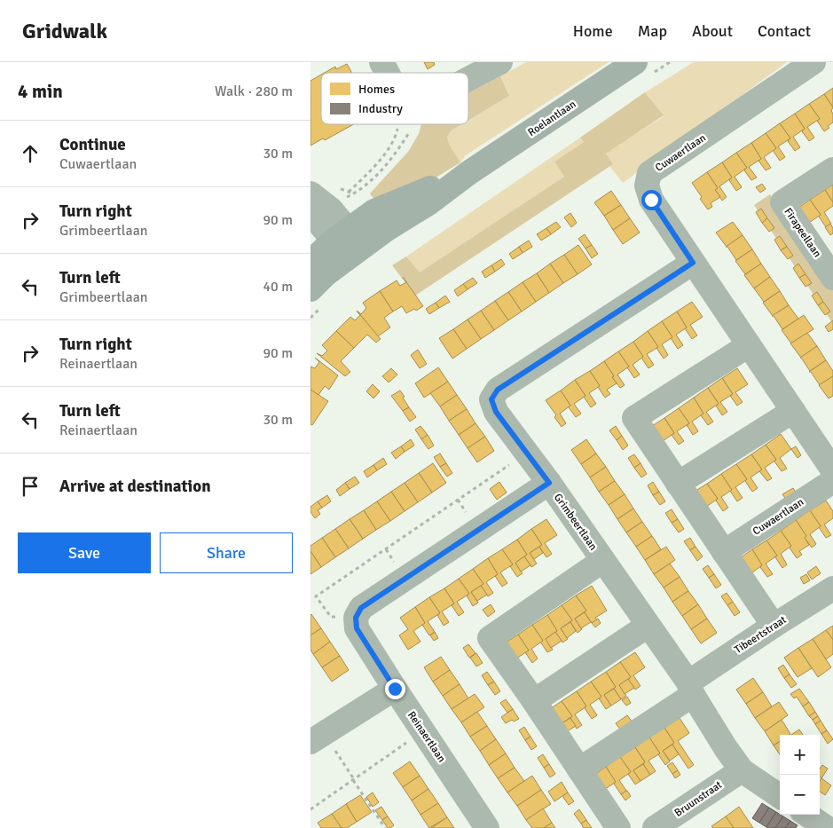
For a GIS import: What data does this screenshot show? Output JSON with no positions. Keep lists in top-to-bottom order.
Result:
{
  "streets": {
    "main road": ["Roelantlaan"],
    "street": [
      "Cuwaertlaan",
      "Firapeellaan",
      "Grimbeertlaan",
      "Tibeertstraat",
      "Reinaertlaan",
      "Bruunstraat"
    ]
  },
  "crossings": [
    ["Cuwaertlaan", "Grimbeertlaan"],
    ["Grimbeertlaan", "Tibeertstraat"],
    ["Grimbeertlaan", "Bruunstraat"]
  ],
  "legend": ["Homes", "Industry"],
  "page": {
    "header": "Gridwalk",
    "nav": [
      "Home",
      "Map",
      "About",
      "Contact"
    ],
    "heading": ["4 min", "Walk · 280 m"],
    "list": [
      ["Continue", "Cuwaertlaan", "30 m"],
      ["Turn right", "Grimbeertlaan", "90 m"],
      ["Turn left", "Grimbeertlaan", "40 m"],
      ["Turn right", "Reinaertlaan", "90 m"],
      ["Turn left", "Reinaertlaan", "30 m"],
      "Arrive at destination"
    ],
    "buttons": ["Save", "Share"],
    "map_buttons": ["+", "−"]
  }
}
